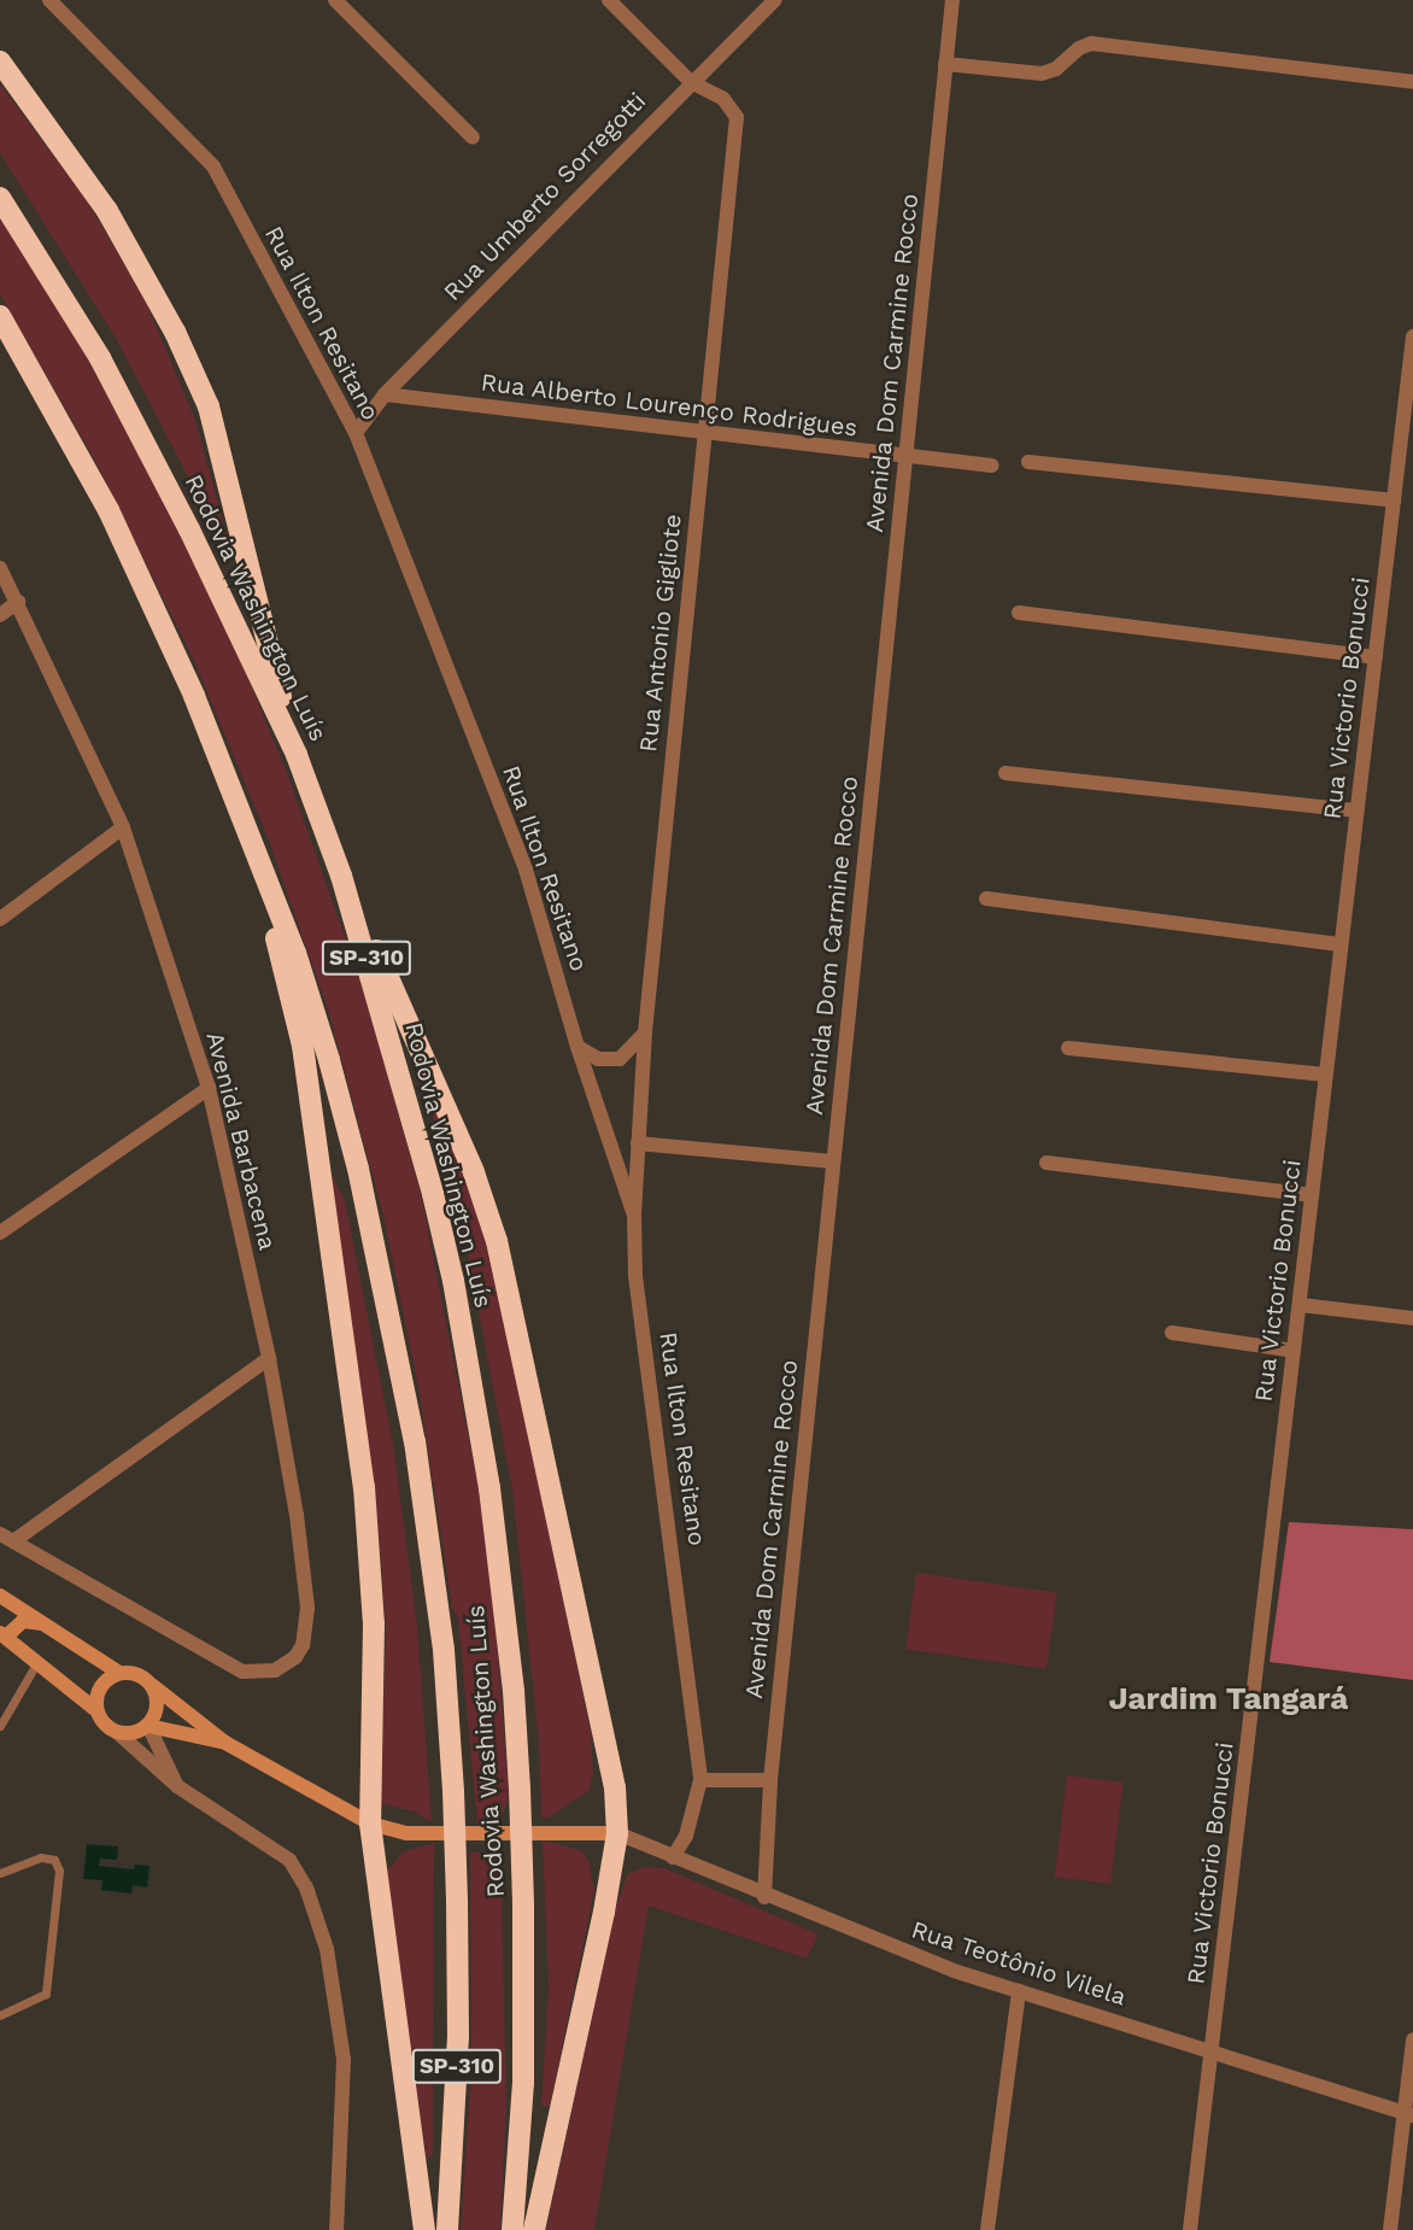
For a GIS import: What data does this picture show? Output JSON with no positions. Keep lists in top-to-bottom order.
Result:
{
  "streets": {
    "highway": ["Rodovia Washington Luís", "SP-310"],
    "street": [
      "Rua Umberto Sorregotti",
      "Rua Ilton Resitano",
      "Avenida Dom Carmine Rocco",
      "Rua Alberto Lourenço Rodrigues",
      "Rua Antonio Gigliote",
      "Rua Victorio Bonucci",
      "Avenida Barbacena",
      "Rua Teotônio Vilela"
    ]
  },
  "crossings": [
    ["Rua Umberto Sorregotti", "Rua Ilton Resitano"],
    ["Rua Umberto Sorregotti", "Rua Alberto Lourenço Rodrigues"],
    ["Rua Umberto Sorregotti", "Rua Antonio Gigliote"],
    ["Rua Ilton Resitano", "Rua Antonio Gigliote"],
    ["Rua Ilton Resitano", "Rua Teotônio Vilela"],
    ["Avenida Dom Carmine Rocco", "Rua Alberto Lourenço Rodrigues"],
    ["Avenida Dom Carmine Rocco", "Rua Teotônio Vilela"],
    ["Rua Alberto Lourenço Rodrigues", "Rua Antonio Gigliote"],
    ["Rua Victorio Bonucci", "Rua Teotônio Vilela"]
  ],
  "districts": ["Jardim Tangará"]
}
